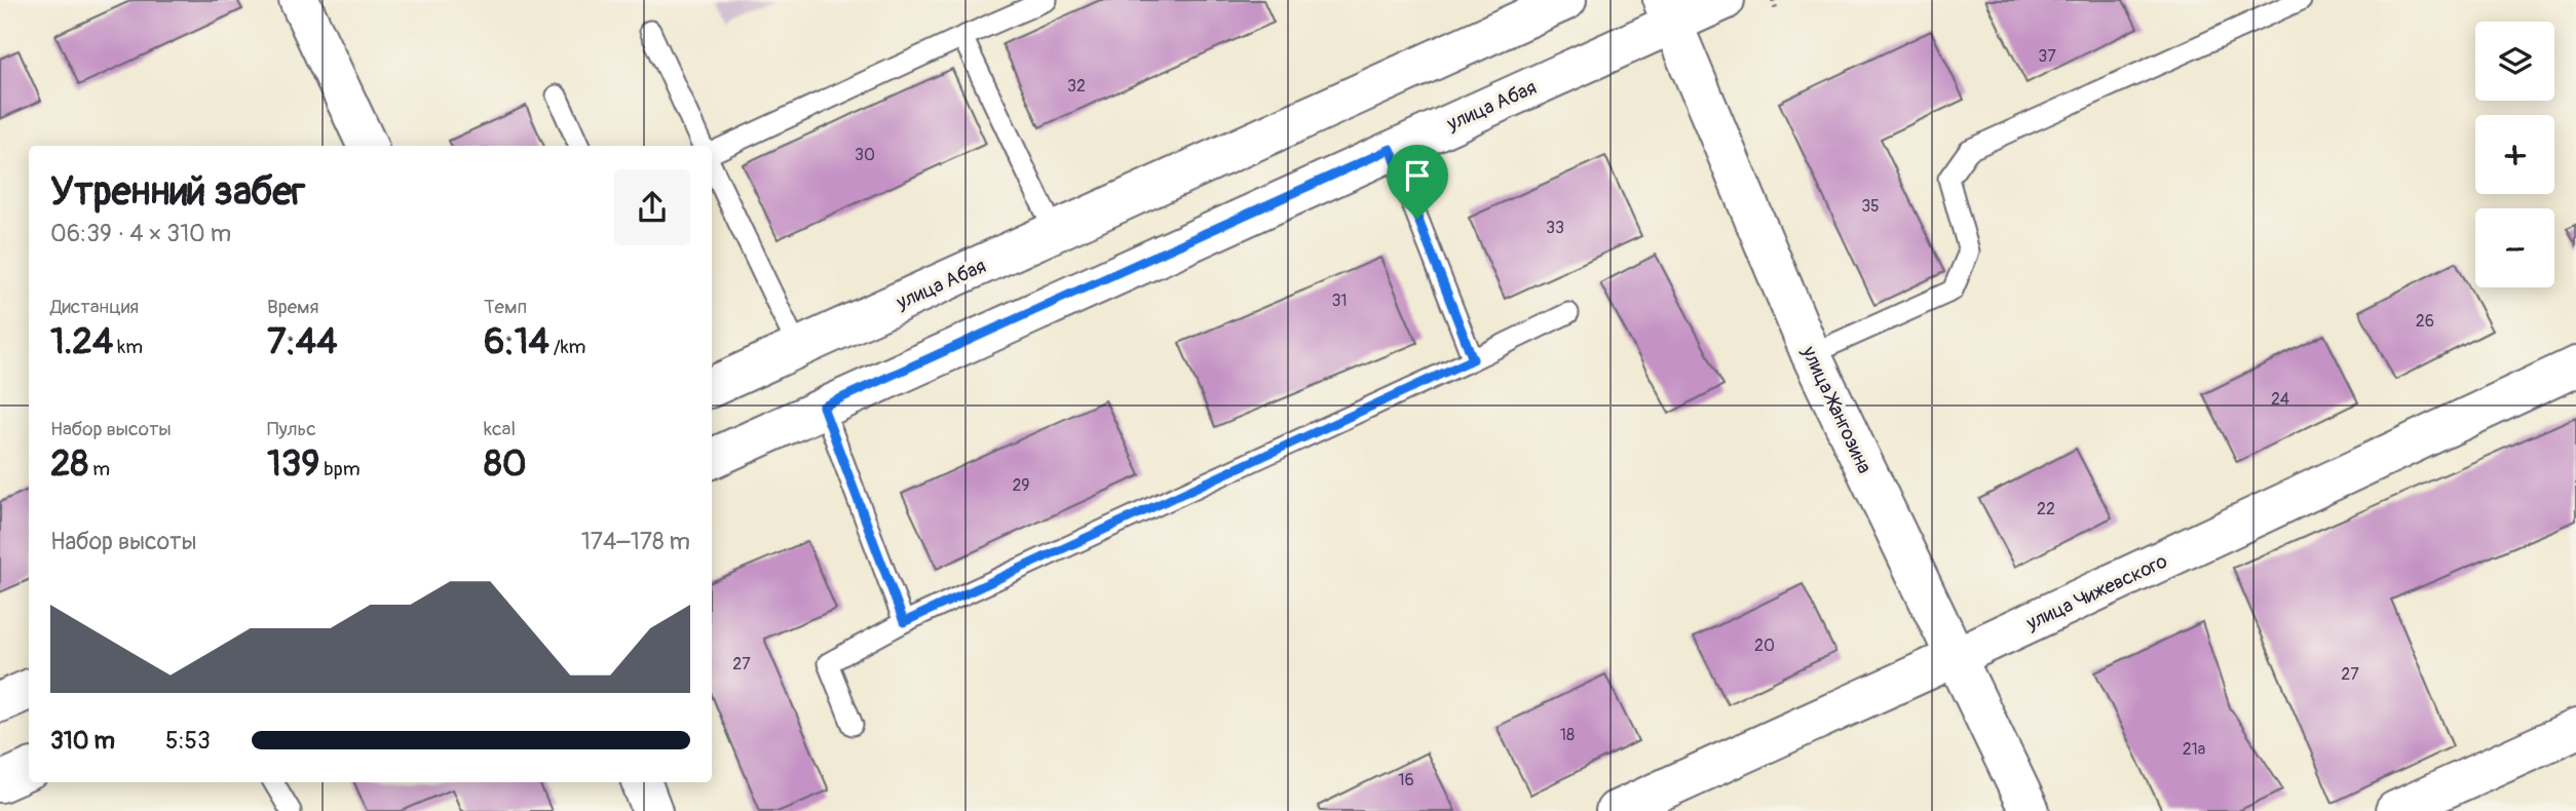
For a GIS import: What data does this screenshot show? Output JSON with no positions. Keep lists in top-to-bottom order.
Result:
{
  "streets": {
    "street": ["улица Абая", "улица Жангозина", "улица Чижевского"]
  },
  "crossings": [
    ["улица Абая", "улица Жангозина"],
    ["улица Жангозина", "улица Чижевского"]
  ],
  "house_numbers": [
    "37",
    "32",
    "30",
    "35",
    "33",
    "31",
    "26",
    "24",
    "29",
    "22",
    "20",
    "27",
    "27",
    "18",
    "21а",
    "16"
  ],
  "page": {
    "map_buttons": ["+", "−"],
    "heading": ["Утренний забег", "06:39 · 4 × 310 m"],
    "stats": [
      ["Дистанция", "1.24 km"],
      ["Время", "7:44"],
      ["Темп", "6:14 /km"],
      ["Набор высоты", "28 m"],
      ["Пульс", "139 bpm"],
      ["kcal", "80"]
    ],
    "chart": ["Набор высоты", "174–178 m"],
    "list": [
      {
        "name": "310 m",
        "note": "5:53"
      }
    ]
  }
}
